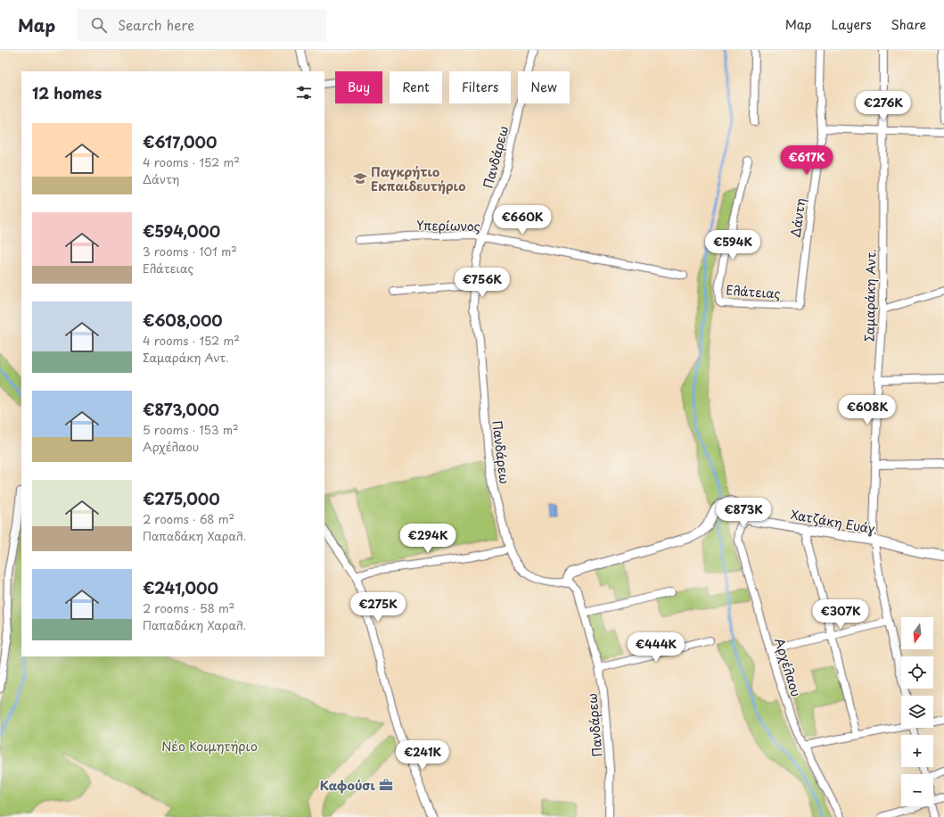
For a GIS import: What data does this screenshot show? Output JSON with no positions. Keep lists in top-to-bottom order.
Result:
{
  "streets": {
    "street": [
      "Πανδάρεω",
      "Δάντη",
      "Υπερίωνος",
      "Ελάτειας",
      "Σαμαράκη Αντ.",
      "Χατζάκη Ευάγ.",
      "Αρχέλαου"
    ]
  },
  "crossings": [
    ["Πανδάρεω", "Υπερίωνος"],
    ["Δάντη", "Ελάτειας"],
    ["Σαμαράκη Αντ.", "Χατζάκη Ευάγ."],
    ["Χατζάκη Ευάγ.", "Αρχέλαου"]
  ],
  "parks": ["Νέο Κοιμητήριο"],
  "places": {
    "school or university": ["Παγκρήτιο Εκπαιδευτήριο"],
    "office": ["Καφούσι"]
  },
  "north": "bottom",
  "page": {
    "header": "Map",
    "search": "Search here",
    "nav": ["Map", "Layers", "Share"],
    "chip": [
      "Buy",
      "Rent",
      "Filters",
      "New"
    ],
    "heading": "12 homes",
    "price": [
      "€276K",
      "€617K",
      "€660K",
      "€594K",
      "€756K",
      "€608K",
      "€873K",
      "€294K",
      "€275K",
      "€307K",
      "€444K",
      "€241K"
    ],
    "list": [
      {
        "name": "€617,000",
        "note": "4 rooms · 152 m² · Δάντη"
      },
      {
        "name": "€594,000",
        "note": "3 rooms · 101 m² · Ελάτειας"
      },
      {
        "name": "€608,000",
        "note": "4 rooms · 152 m² · Σαμαράκη Αντ."
      },
      {
        "name": "€873,000",
        "note": "5 rooms · 153 m² · Αρχέλαου"
      },
      {
        "name": "€275,000",
        "note": "2 rooms · 68 m² · Παπαδάκη Χαραλ."
      },
      {
        "name": "€241,000",
        "note": "2 rooms · 58 m² · Παπαδάκη Χαραλ."
      }
    ],
    "map_buttons": ["+", "−"]
  }
}
